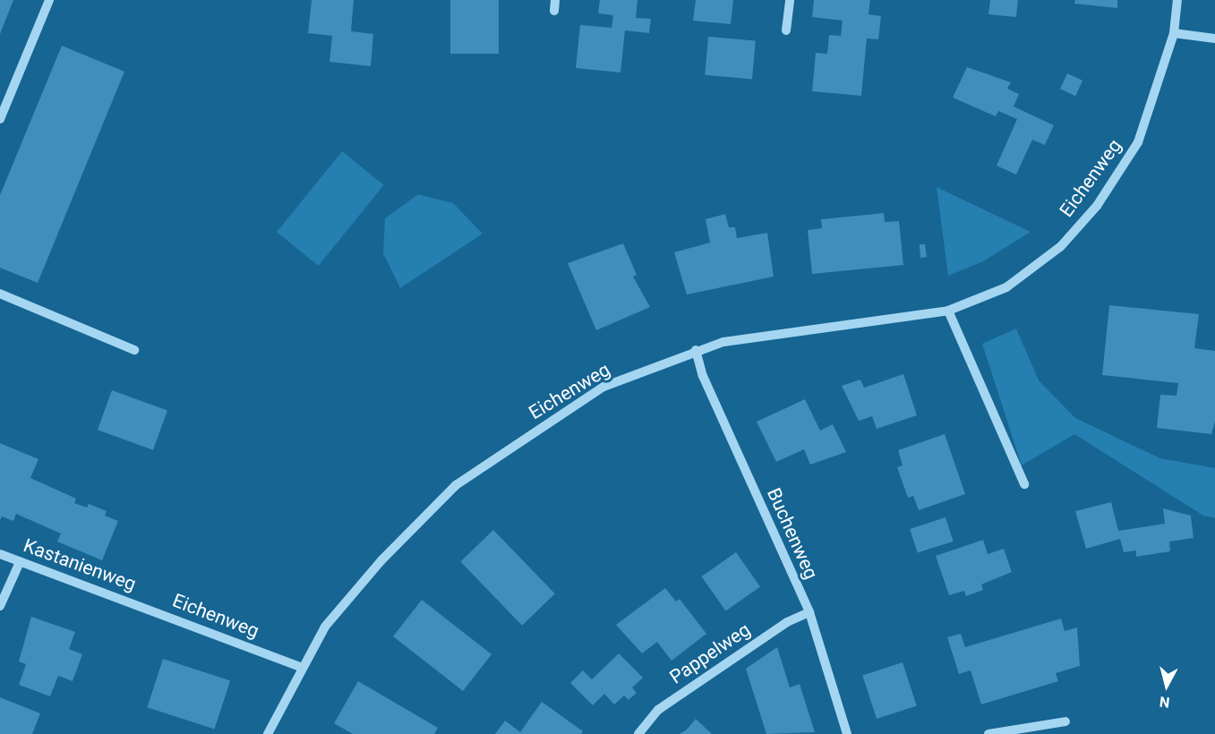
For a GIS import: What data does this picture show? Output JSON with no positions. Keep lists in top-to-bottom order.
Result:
{
  "streets": {
    "street": [
      "Eichenweg",
      "Buchenweg",
      "Kastanienweg",
      "Pappelweg"
    ]
  },
  "crossings": [
    ["Eichenweg", "Buchenweg"],
    ["Eichenweg", "Kastanienweg"],
    ["Buchenweg", "Pappelweg"]
  ],
  "north": "bottom"
}
